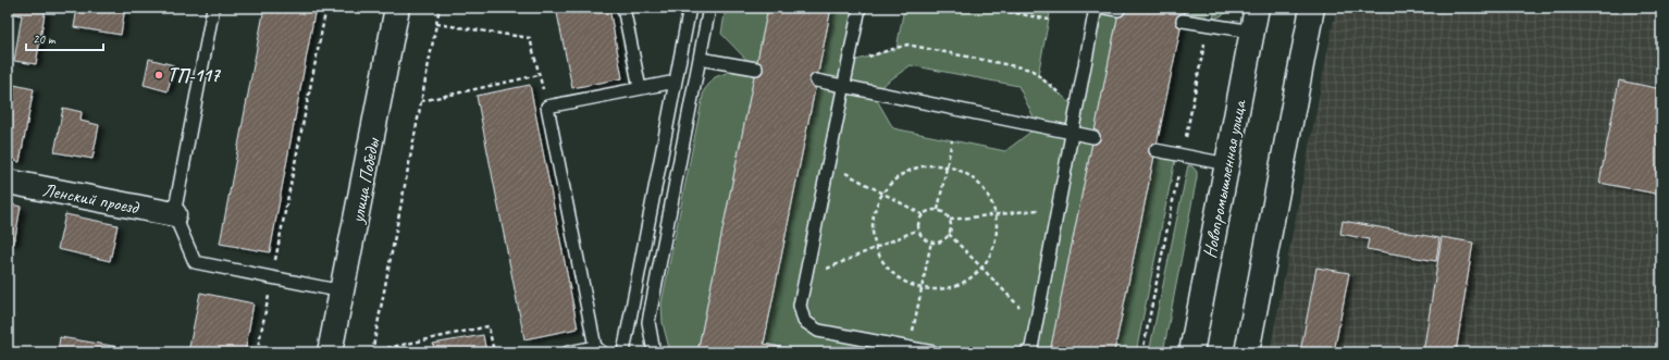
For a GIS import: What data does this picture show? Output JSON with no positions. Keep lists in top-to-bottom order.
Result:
{
  "streets": {
    "main road": ["Новопромышленная улица", "улица Победы", "Ленский проезд"]
  },
  "places": ["ТП-117"],
  "scale_bar": "20 m"
}
